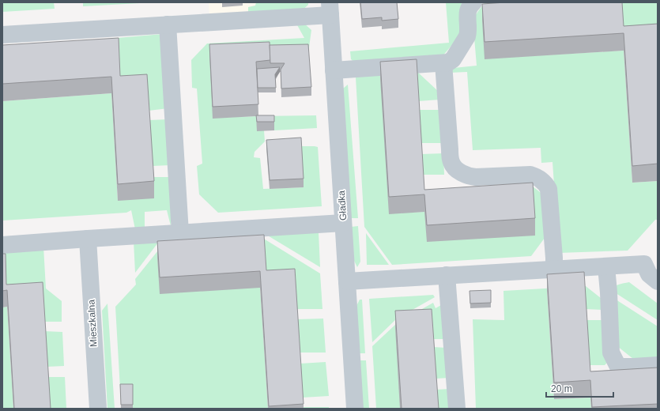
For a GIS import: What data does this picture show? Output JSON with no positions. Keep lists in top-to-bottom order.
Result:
{
  "streets": {
    "street": ["Gładka", "Mieszkalna"]
  },
  "scale_bar": "20 m"
}
